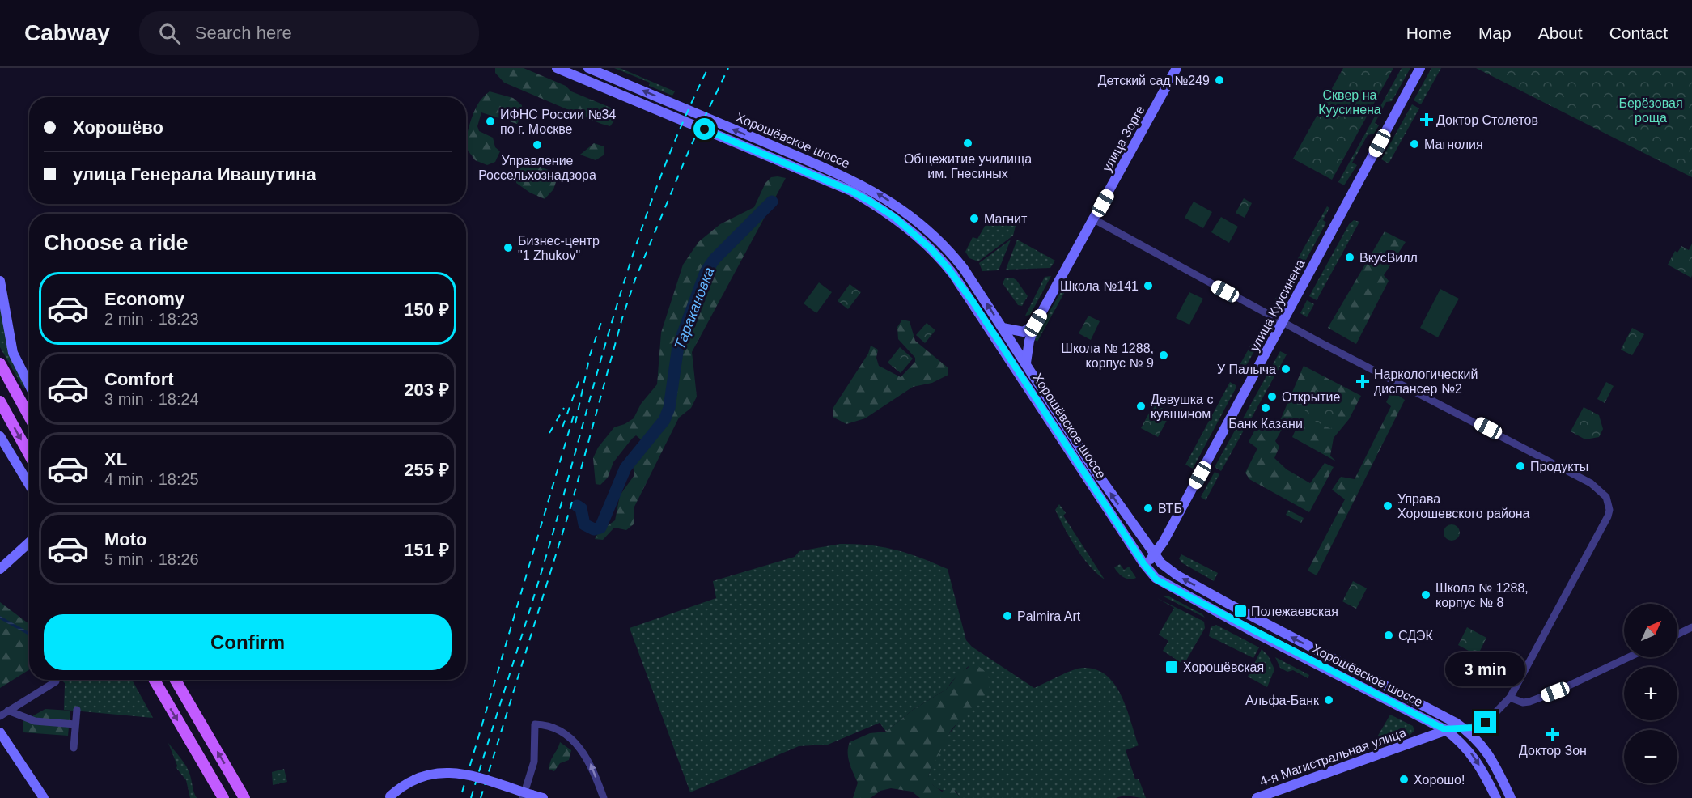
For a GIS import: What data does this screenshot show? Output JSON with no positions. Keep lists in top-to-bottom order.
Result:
{
  "streets": {
    "main road": [
      "улица Зорге",
      "Хорошёвское шоссе",
      "улица Куусинена",
      "4-я Магистральная улица"
    ]
  },
  "crossings": [
    ["улица Зорге", "Хорошёвское шоссе"],
    ["Хорошёвское шоссе", "улица Куусинена"],
    ["Хорошёвское шоссе", "4-я Магистральная улица"]
  ],
  "water": ["Таракановка"],
  "parks": ["Сквер на Куусинена", "Берёзовая роща"],
  "places": {
    "other": [
      "Детский сад №249",
      "ИФНС России №34 по г. Москве",
      "Общежитие училища им. Гнесиных",
      "Магнолия",
      "Управление Россельхознадзора",
      "Магнит",
      "Бизнес-центр \"1 Zhukov\"",
      "ВкусВилл",
      "Школа №141",
      "Школа № 1288, корпус № 9",
      "У Палыча",
      "Открытие",
      "Девушка с кувшином",
      "Банк Казани",
      "Продукты",
      "Управа Хорошевского района",
      "ВТБ",
      "Школа № 1288, корпус № 8",
      "Palmira Art",
      "СДЭК",
      "Альфа-Банк",
      "Хорошо!"
    ],
    "health": ["Доктор Столетов", "Наркологический диспансер №2", "Доктор Зон"],
    "transit": ["Полежаевская", "Хорошёвская"]
  },
  "north": "top right",
  "page": {
    "header": "Cabway",
    "search": "Search here",
    "nav": [
      "Home",
      "Map",
      "About",
      "Contact"
    ],
    "banner": ["Хорошёво", "улица Генерала Ивашутина"],
    "heading": "Choose a ride",
    "list": [
      {
        "name": "Economy",
        "note": "2 min · 18:23",
        "value": "150 ₽"
      },
      {
        "name": "Comfort",
        "note": "3 min · 18:24",
        "value": "203 ₽"
      },
      {
        "name": "XL",
        "note": "4 min · 18:25",
        "value": "255 ₽"
      },
      {
        "name": "Moto",
        "note": "5 min · 18:26",
        "value": "151 ₽"
      }
    ],
    "map_buttons": ["+", "−"],
    "buttons": "Confirm",
    "bubble": "3 min"
  }
}
